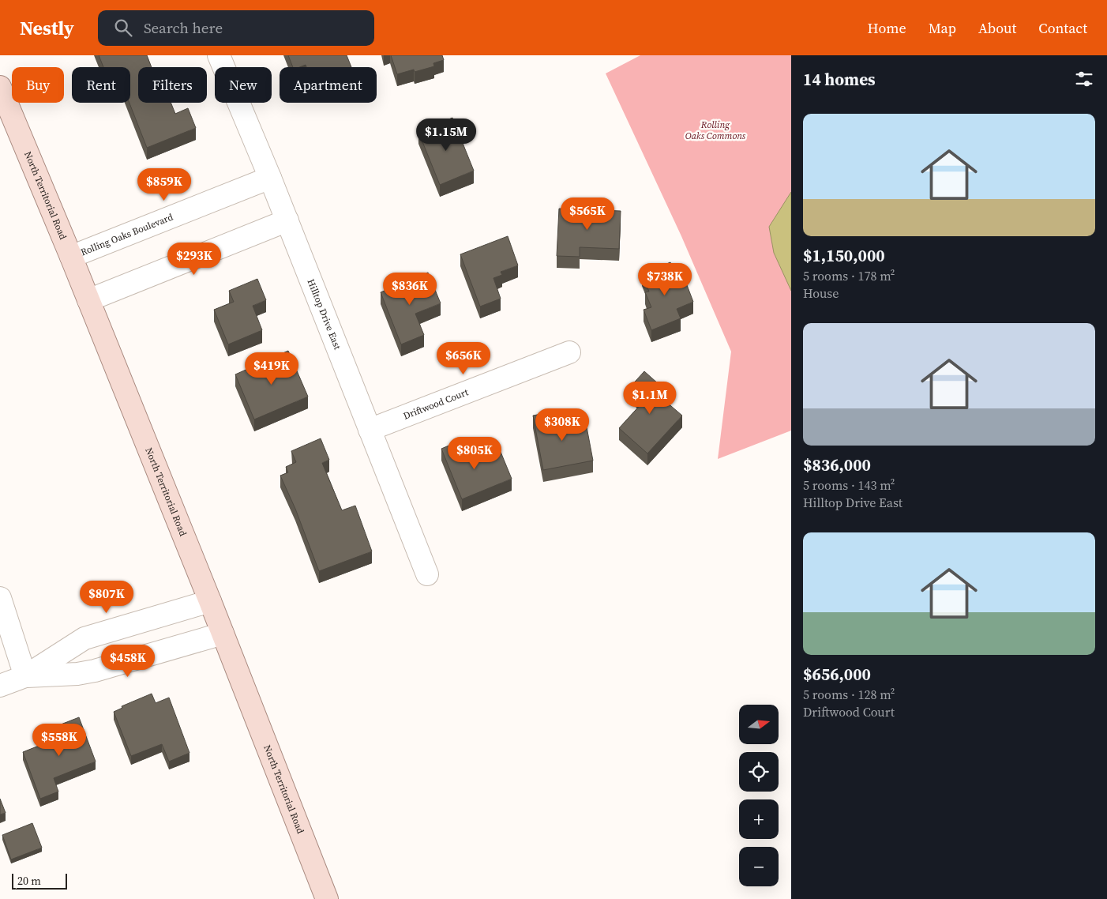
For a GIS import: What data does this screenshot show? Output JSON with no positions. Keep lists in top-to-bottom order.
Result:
{
  "streets": {
    "main road": ["North Territorial Road"],
    "street": ["Rolling Oaks Boulevard", "Hilltop Drive East", "Driftwood Court"]
  },
  "crossings": [
    ["North Territorial Road", "Rolling Oaks Boulevard"],
    ["Rolling Oaks Boulevard", "Hilltop Drive East"],
    ["Hilltop Drive East", "Driftwood Court"]
  ],
  "parks": ["Rolling Oaks Commons"],
  "scale_bar": "20 m",
  "north": "right",
  "page": {
    "header": "Nestly",
    "search": "Search here",
    "nav": [
      "Home",
      "Map",
      "About",
      "Contact"
    ],
    "heading": "14 homes",
    "chip": [
      "Buy",
      "Rent",
      "Filters",
      "New",
      "Apartment"
    ],
    "list": [
      {
        "name": "$1,150,000",
        "note": "5 rooms · 178 m² · House"
      },
      {
        "name": "$836,000",
        "note": "5 rooms · 143 m² · Hilltop Drive East"
      },
      {
        "name": "$656,000",
        "note": "5 rooms · 128 m² · Driftwood Court"
      }
    ],
    "price": [
      "$1.15M",
      "$859K",
      "$565K",
      "$293K",
      "$738K",
      "$836K",
      "$656K",
      "$419K",
      "$1.1M",
      "$308K",
      "$805K",
      "$807K",
      "$458K",
      "$558K"
    ],
    "map_buttons": ["+", "−"],
    "scale": "20 m"
  }
}
